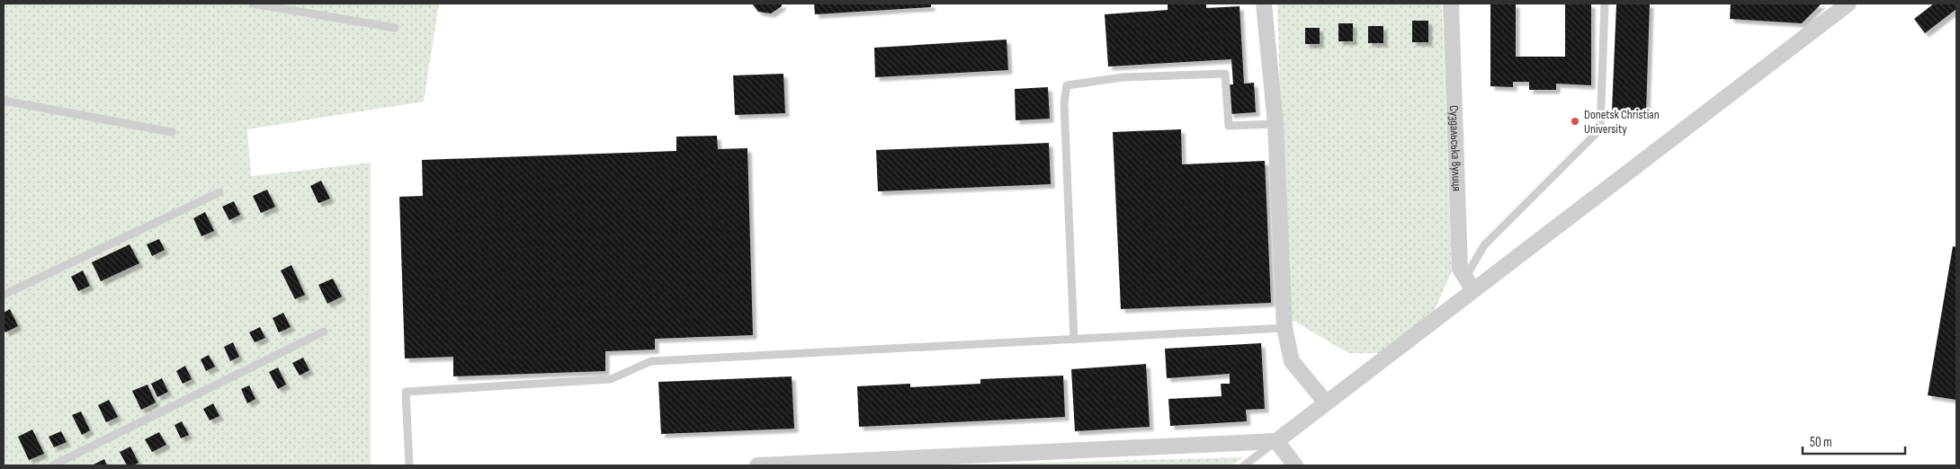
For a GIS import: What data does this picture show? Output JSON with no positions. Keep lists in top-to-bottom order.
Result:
{
  "streets": {
    "street": ["Суздальська вулиця"]
  },
  "places": ["Donetsk Christian University"],
  "scale_bar": "50 m"
}
